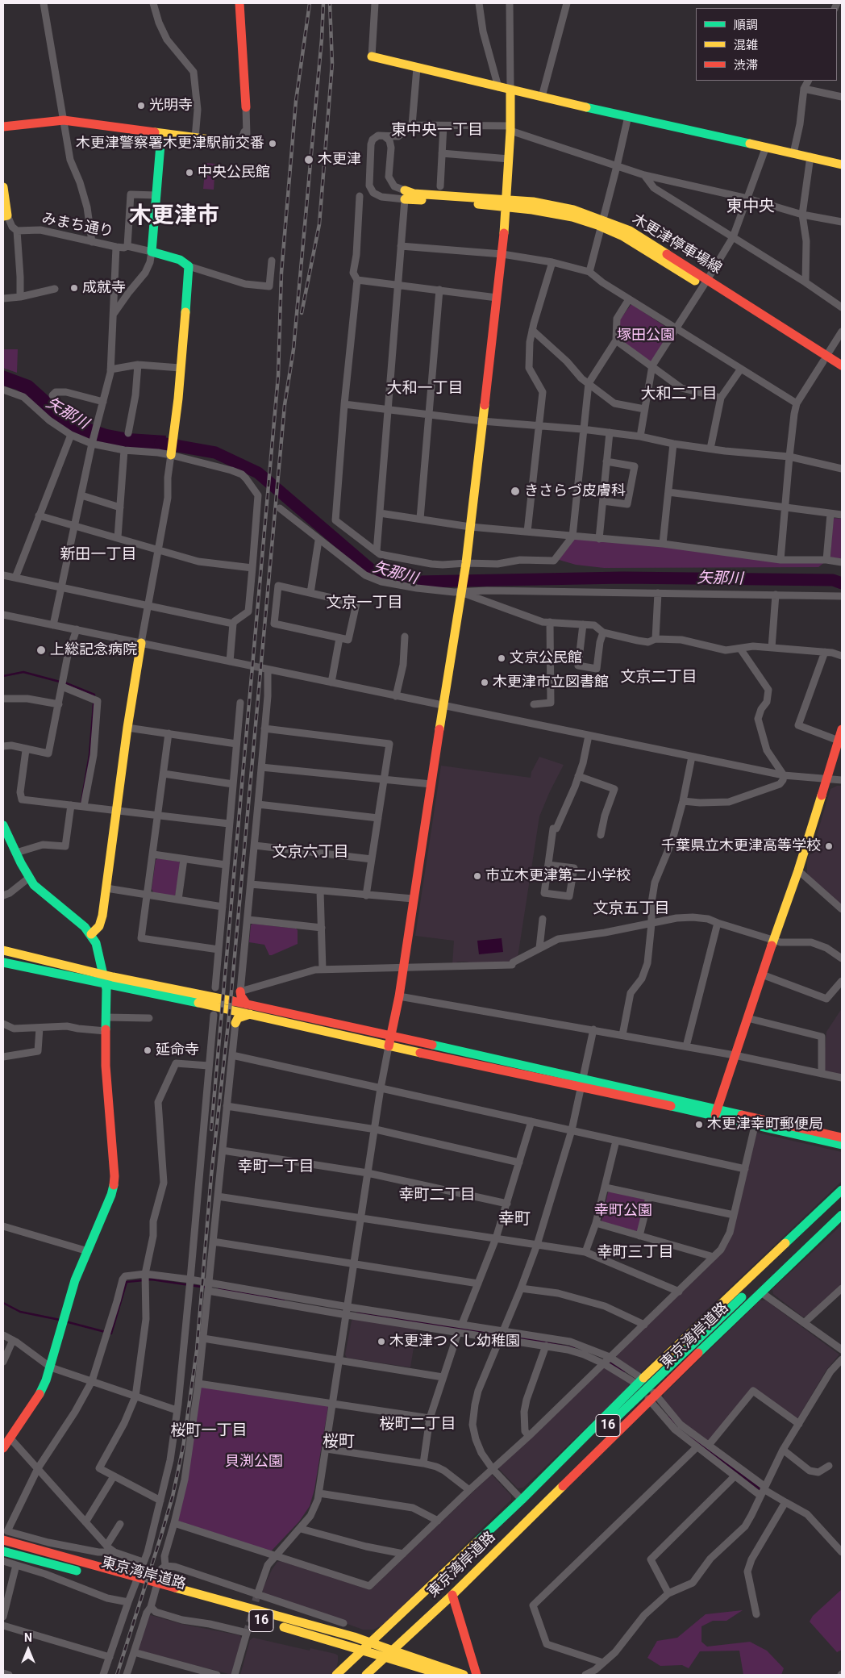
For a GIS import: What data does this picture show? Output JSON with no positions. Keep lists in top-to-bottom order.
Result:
{
  "streets": {
    "main road": ["木更津停車場線", "東京湾岸道路", "16"],
    "street": ["みまち通り"]
  },
  "crossings": [
    ["東京湾岸道路", "16"]
  ],
  "districts": [
    "東中央一丁目",
    "東中央",
    "木更津市",
    "大和一丁目",
    "大和二丁目",
    "新田一丁目",
    "文京一丁目",
    "文京二丁目",
    "文京六丁目",
    "文京五丁目",
    "幸町一丁目",
    "幸町二丁目",
    "幸町",
    "幸町三丁目",
    "桜町二丁目",
    "桜町一丁目",
    "桜町"
  ],
  "water": ["矢那川"],
  "parks": ["塚田公園", "幸町公園", "貝渕公園"],
  "places": [
    "光明寺",
    "木更津警察署木更津駅前交番",
    "木更津",
    "中央公民館",
    "成就寺",
    "きさらづ皮膚科",
    "上総記念病院",
    "文京公民館",
    "木更津市立図書館",
    "千葉県立木更津高等学校",
    "市立木更津第二小学校",
    "延命寺",
    "木更津幸町郵便局",
    "木更津つくし幼稚園"
  ],
  "legend": ["順調", "混雑", "渋滞"],
  "north": "top"
}
